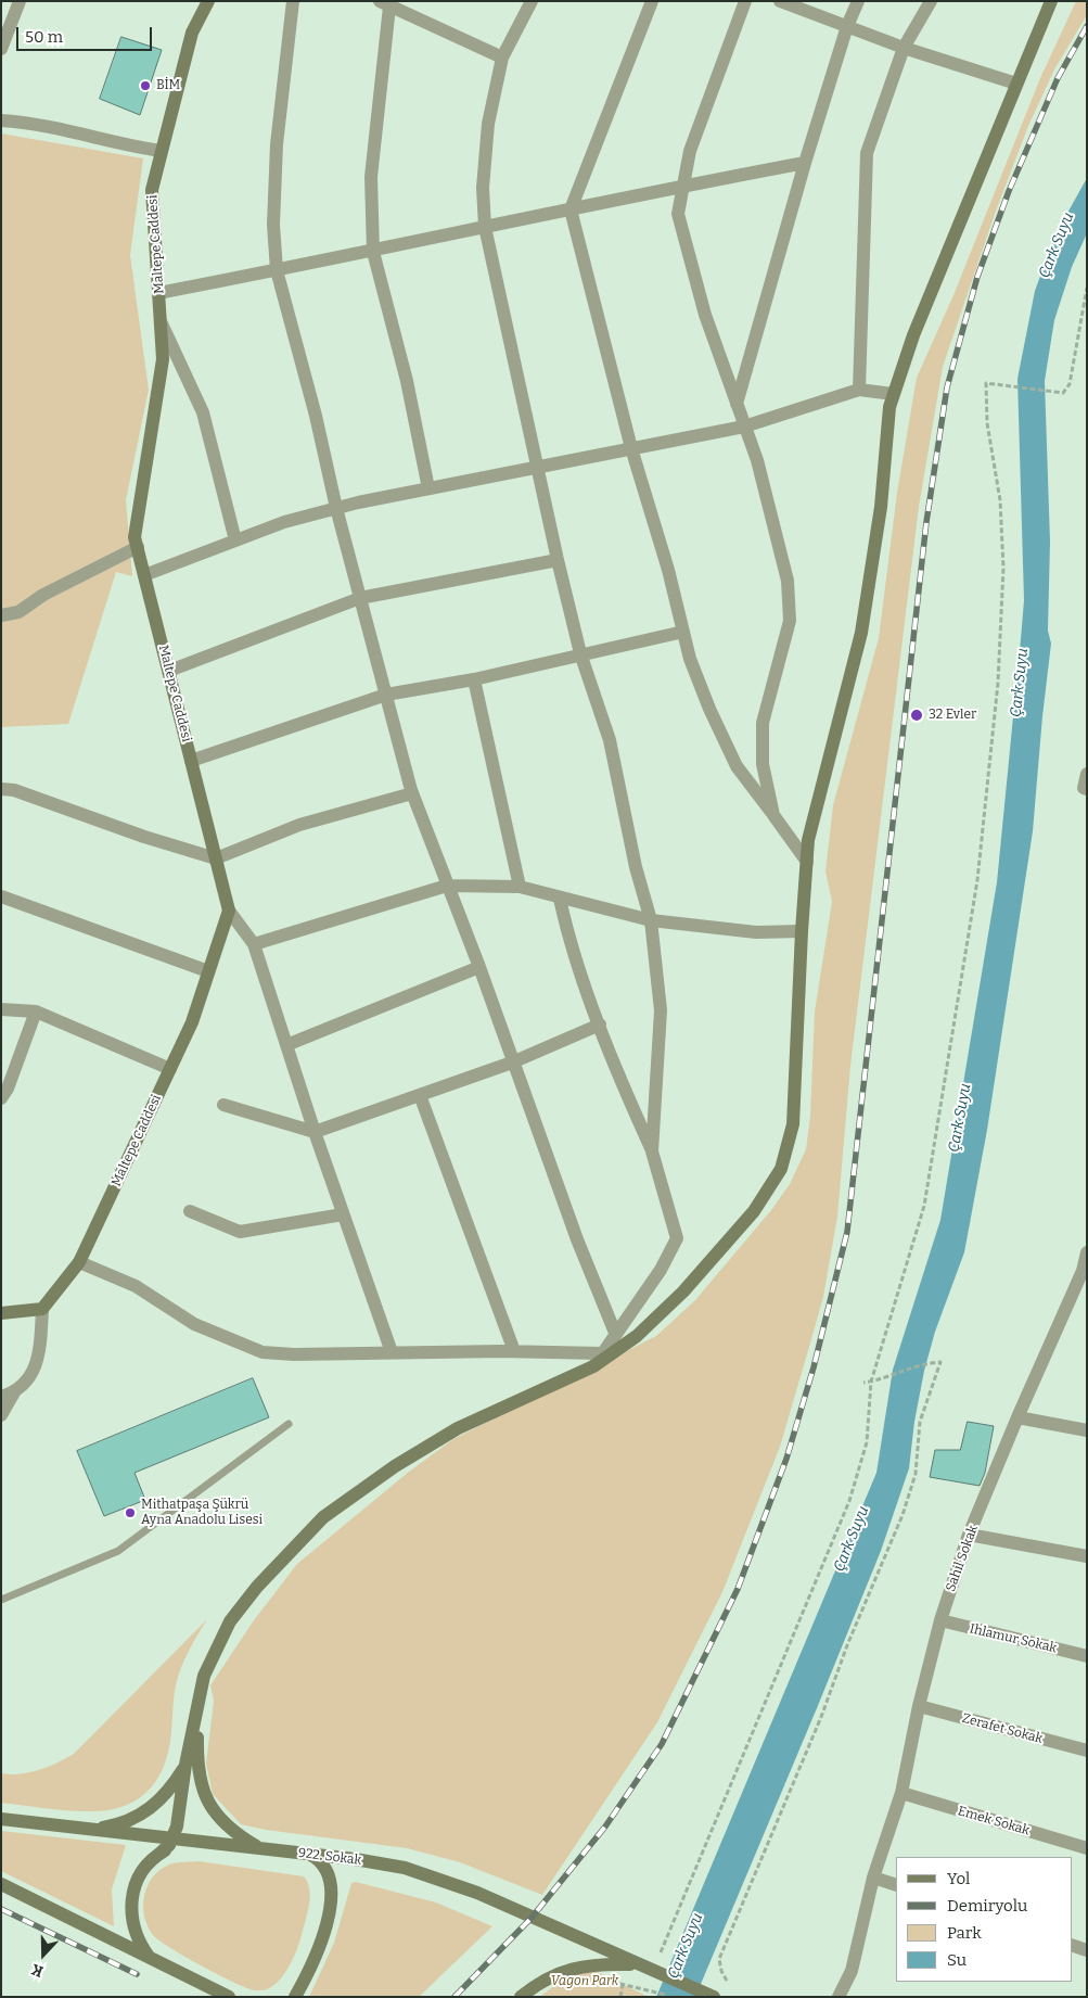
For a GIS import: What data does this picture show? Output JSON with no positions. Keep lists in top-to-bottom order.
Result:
{
  "streets": {
    "street": [
      "Maltepe Caddesi",
      "Sahil Sokak",
      "Ihlamur Sokak",
      "Zerafet Sokak",
      "Emek Sokak",
      "922. Sokak"
    ]
  },
  "crossings": [
    ["Sahil Sokak", "Ihlamur Sokak"],
    ["Sahil Sokak", "Zerafet Sokak"],
    ["Sahil Sokak", "Emek Sokak"]
  ],
  "water": ["Çark Suyu"],
  "parks": ["Vagon Park"],
  "places": ["BİM", "32 Evler", "Mithatpaşa Şükrü Ayna Anadolu Lisesi"],
  "legend": [
    "Yol",
    "Demiryolu",
    "Park",
    "Su"
  ],
  "scale_bar": "50 m",
  "north": "bottom"
}
